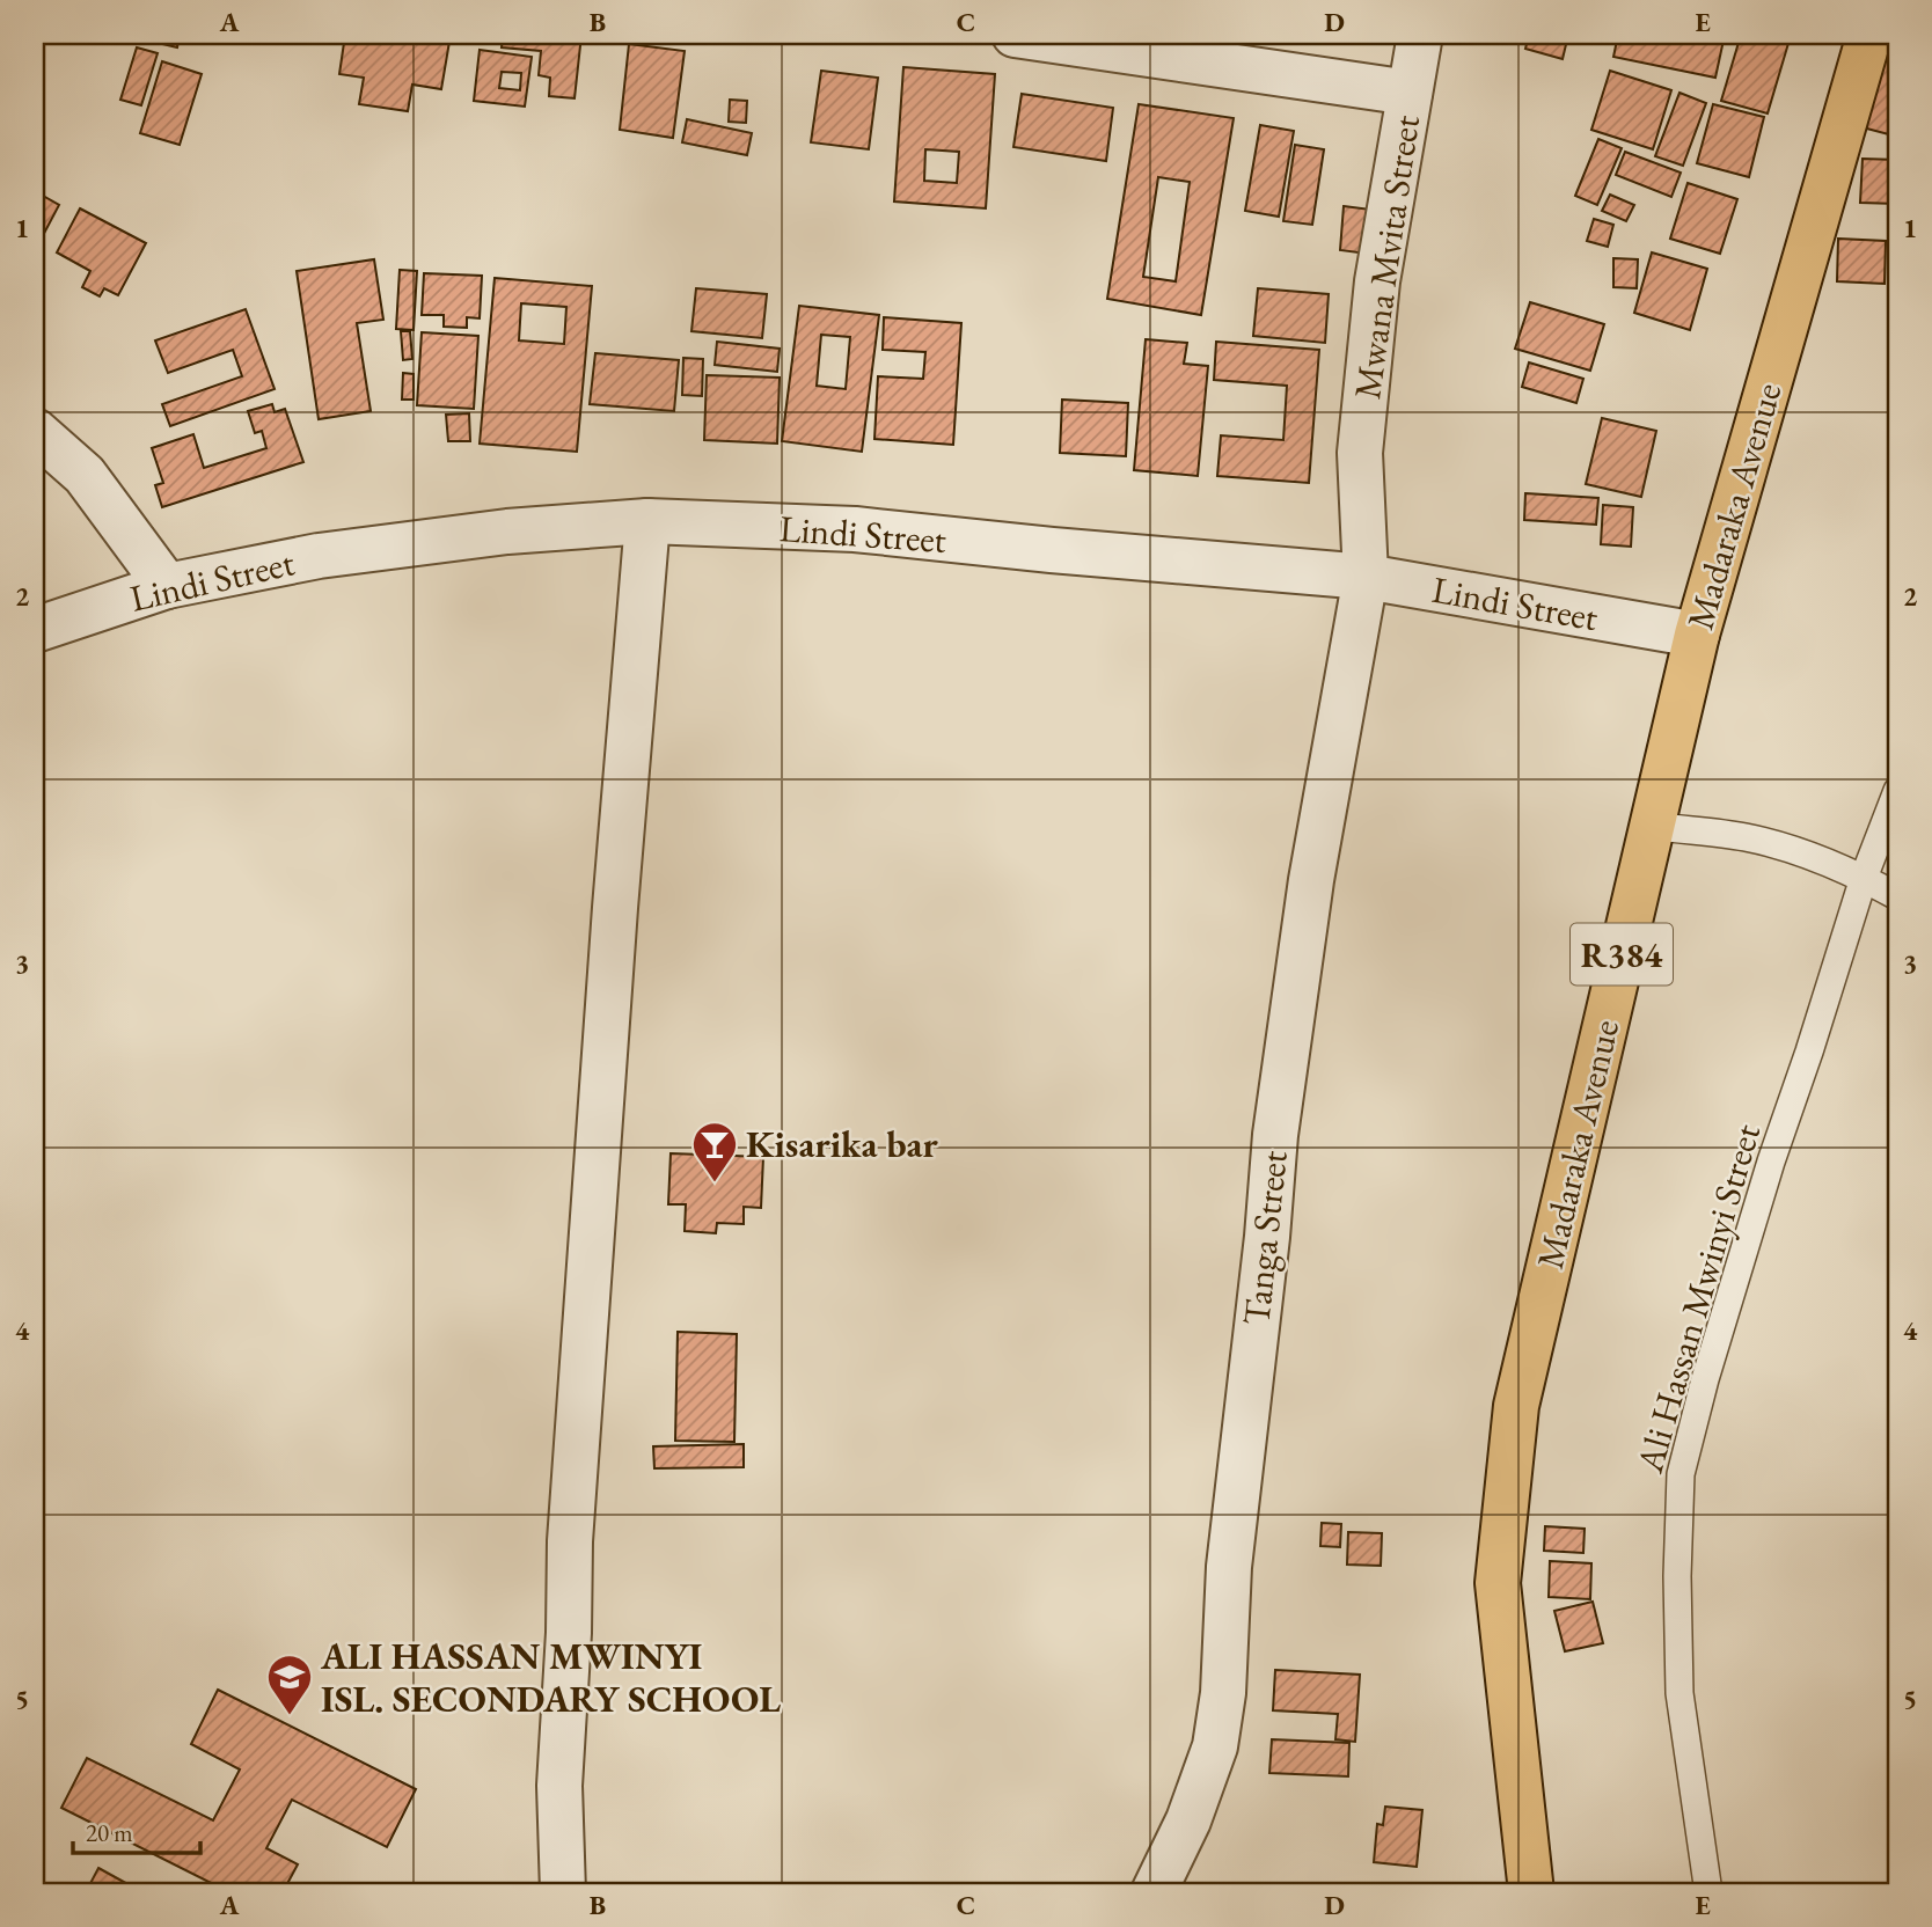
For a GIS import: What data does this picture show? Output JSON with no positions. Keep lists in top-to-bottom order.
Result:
{
  "streets": {
    "main road": ["Madaraka Avenue", "R384"],
    "street": ["Mwana Mvita Street", "Lindi Street", "Tanga Street"],
    "lane": ["Ali Hassan Mwinyi Street"]
  },
  "crossings": [
    ["Mwana Mvita Street", "Lindi Street"],
    ["Mwana Mvita Street", "Tanga Street"],
    ["Madaraka Avenue", "Lindi Street"],
    ["Lindi Street", "Tanga Street"]
  ],
  "places": {
    "bar": ["Kisarika bar"],
    "school or university": ["ALI HASSAN MWINYI ISL. SECONDARY SCHOOL"]
  },
  "scale_bar": "20 m",
  "grid": {
    "columns": [
      "A",
      "B",
      "C",
      "D",
      "E"
    ],
    "rows": [
      "1",
      "2",
      "3",
      "4",
      "5"
    ]
  }
}
